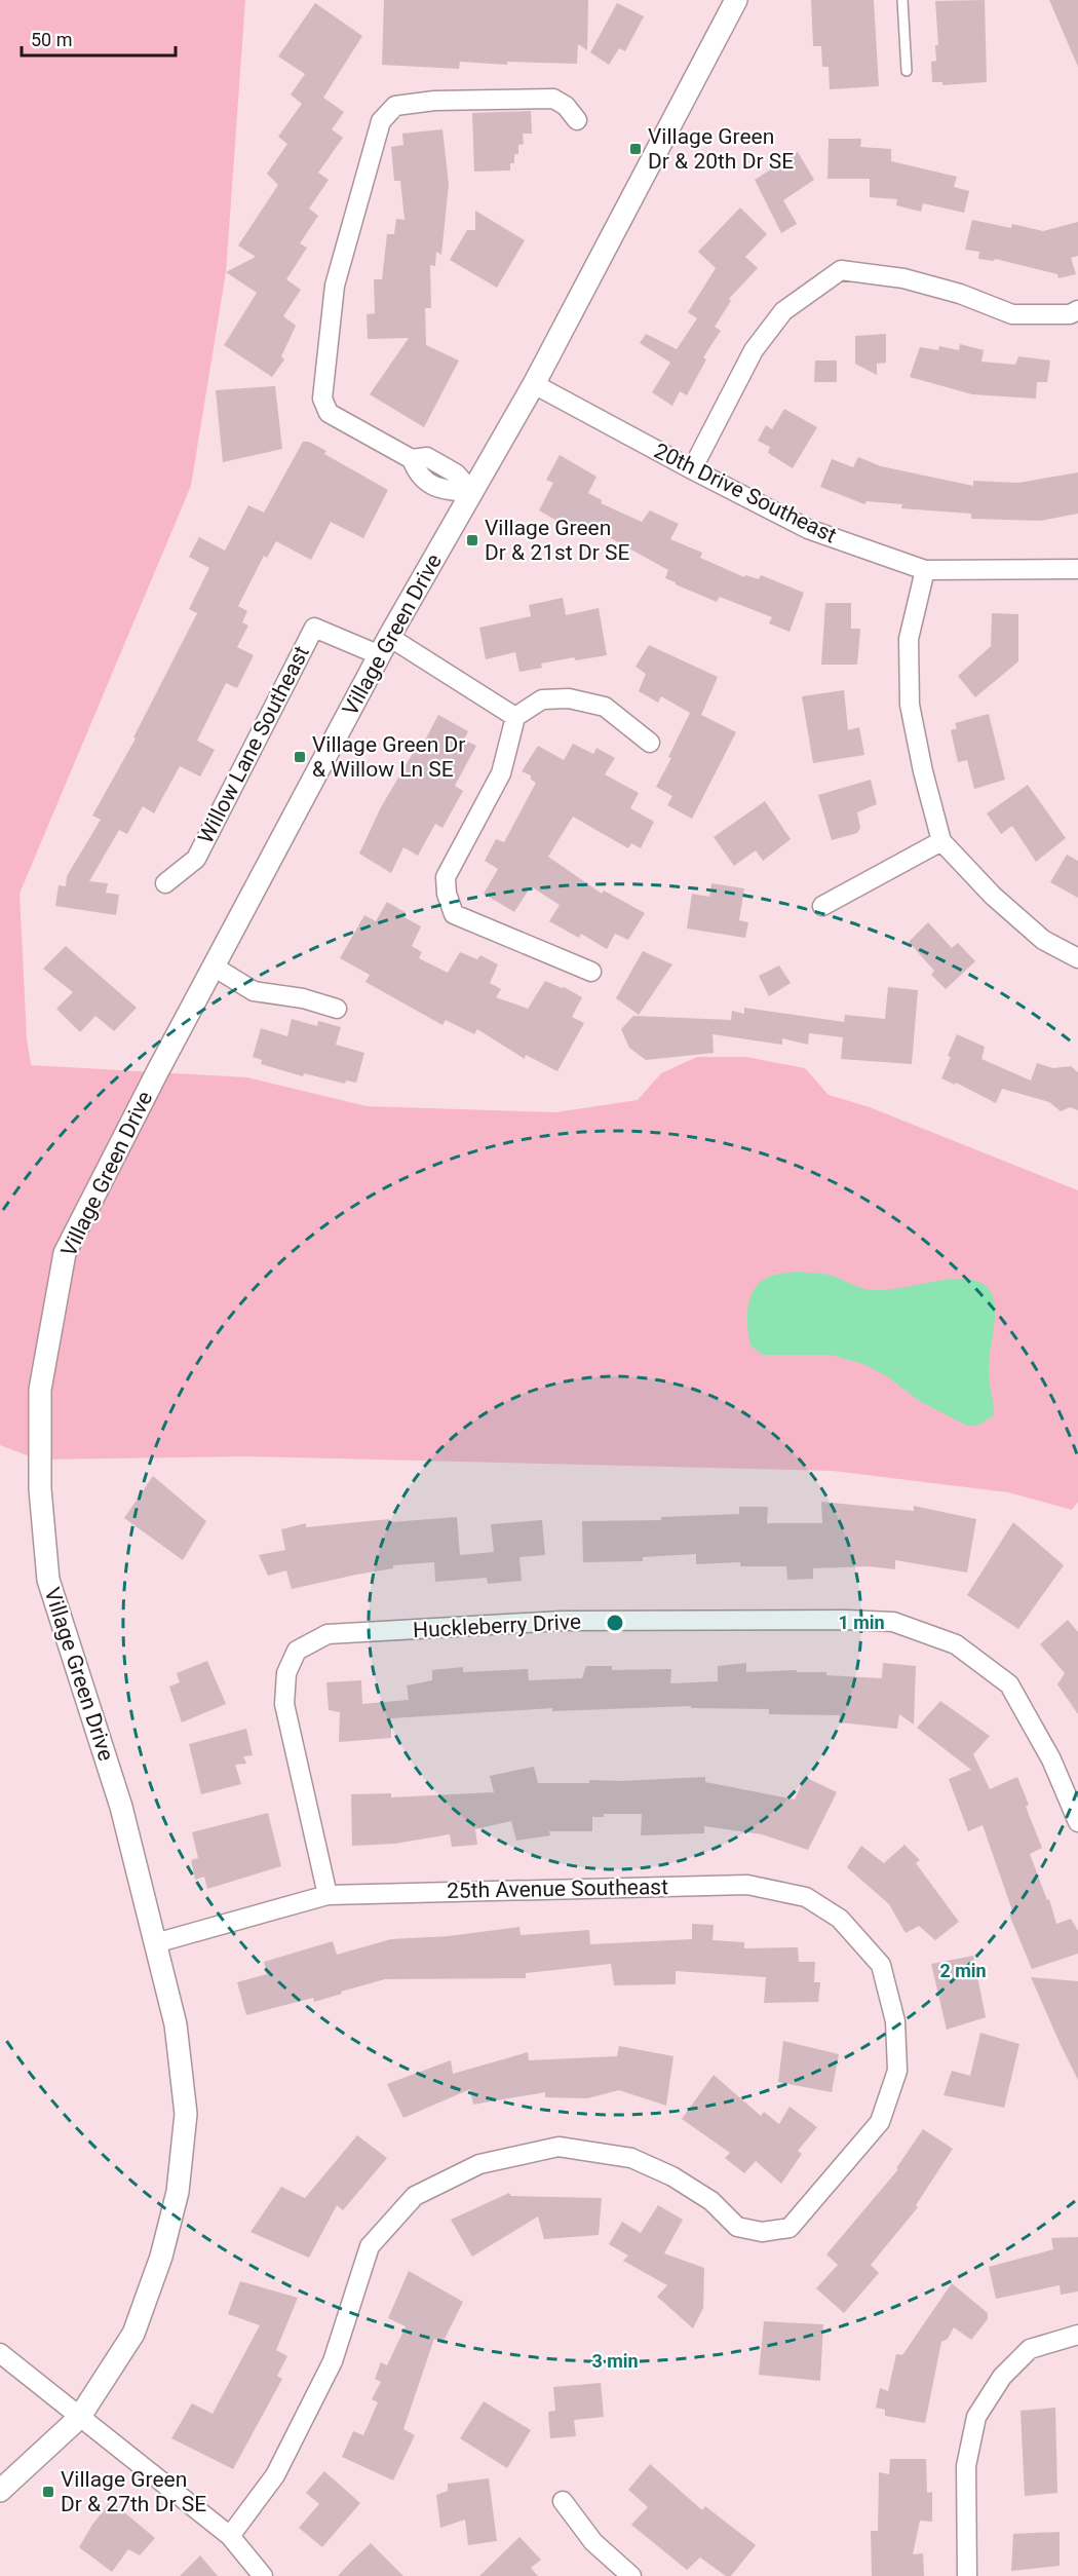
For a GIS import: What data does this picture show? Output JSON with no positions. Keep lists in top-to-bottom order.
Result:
{
  "streets": {
    "street": [
      "20th Drive Southeast",
      "Village Green Drive",
      "Willow Lane Southeast",
      "Huckleberry Drive",
      "25th Avenue Southeast"
    ]
  },
  "crossings": [
    ["20th Drive Southeast", "Village Green Drive"],
    ["Village Green Drive", "Willow Lane Southeast"],
    ["Village Green Drive", "25th Avenue Southeast"],
    ["Huckleberry Drive", "25th Avenue Southeast"]
  ],
  "places": {
    "transit": [
      "Village Green Dr & 20th Dr SE",
      "Village Green Dr & 21st Dr SE",
      "Village Green Dr & Willow Ln SE",
      "Village Green Dr & 27th Dr SE"
    ]
  },
  "scale_bar": "50 m",
  "rings": ["1 min", "2 min", "3 min"]
}
